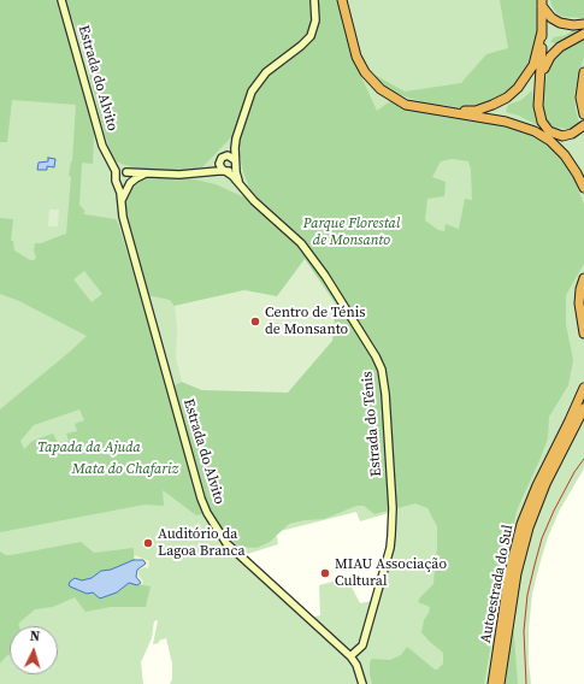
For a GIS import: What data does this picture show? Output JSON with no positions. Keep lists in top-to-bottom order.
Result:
{
  "streets": {
    "highway": ["Autoestrada do Sul"],
    "street": ["Estrada do Alvito", "Estrada do Ténis"]
  },
  "crossings": [
    ["Estrada do Alvito", "Estrada do Ténis"]
  ],
  "parks": ["Parque Florestal de Monsanto", "Tapada da Ajuda", "Mata do Chafariz"],
  "places": ["Centro de Ténis de Monsanto", "Auditório da Lagoa Branca", "MIAU Associação Cultural"],
  "north": "top"
}
